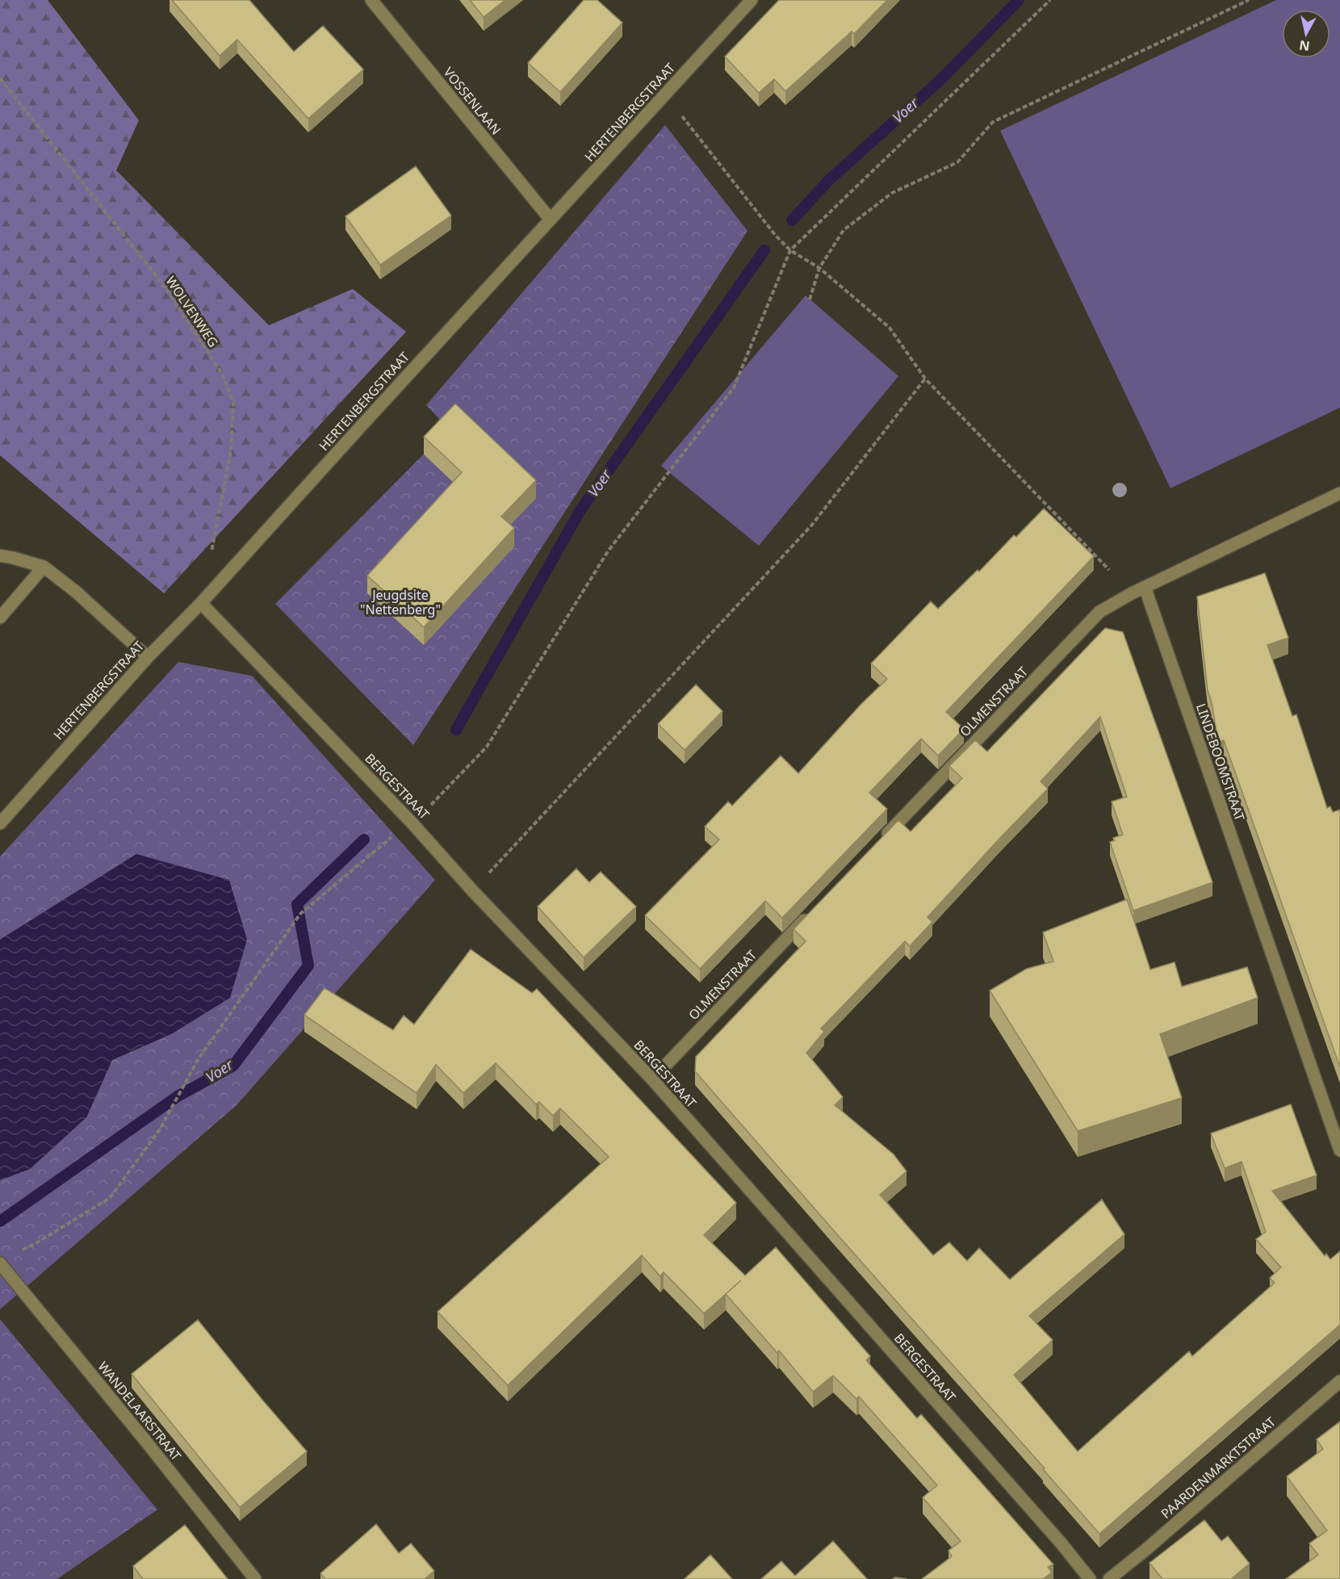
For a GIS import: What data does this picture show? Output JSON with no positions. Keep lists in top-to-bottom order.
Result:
{
  "streets": {
    "street": [
      "VOSSENLAAN",
      "HERTENBERGSTRAAT",
      "OLMENSTRAAT",
      "LINDEBOOMSTRAAT",
      "BERGESTRAAT",
      "WANDELAARSTRAAT",
      "PAARDENMARKTSTRAAT"
    ],
    "path": ["WOLVENWEG"]
  },
  "crossings": [
    ["VOSSENLAAN", "HERTENBERGSTRAAT"],
    ["HERTENBERGSTRAAT", "BERGESTRAAT"],
    ["OLMENSTRAAT", "LINDEBOOMSTRAAT"],
    ["OLMENSTRAAT", "BERGESTRAAT"]
  ],
  "water": ["Voer"],
  "parks": ["Jeugdsite \"Nettenberg\""],
  "north": "bottom"
}
